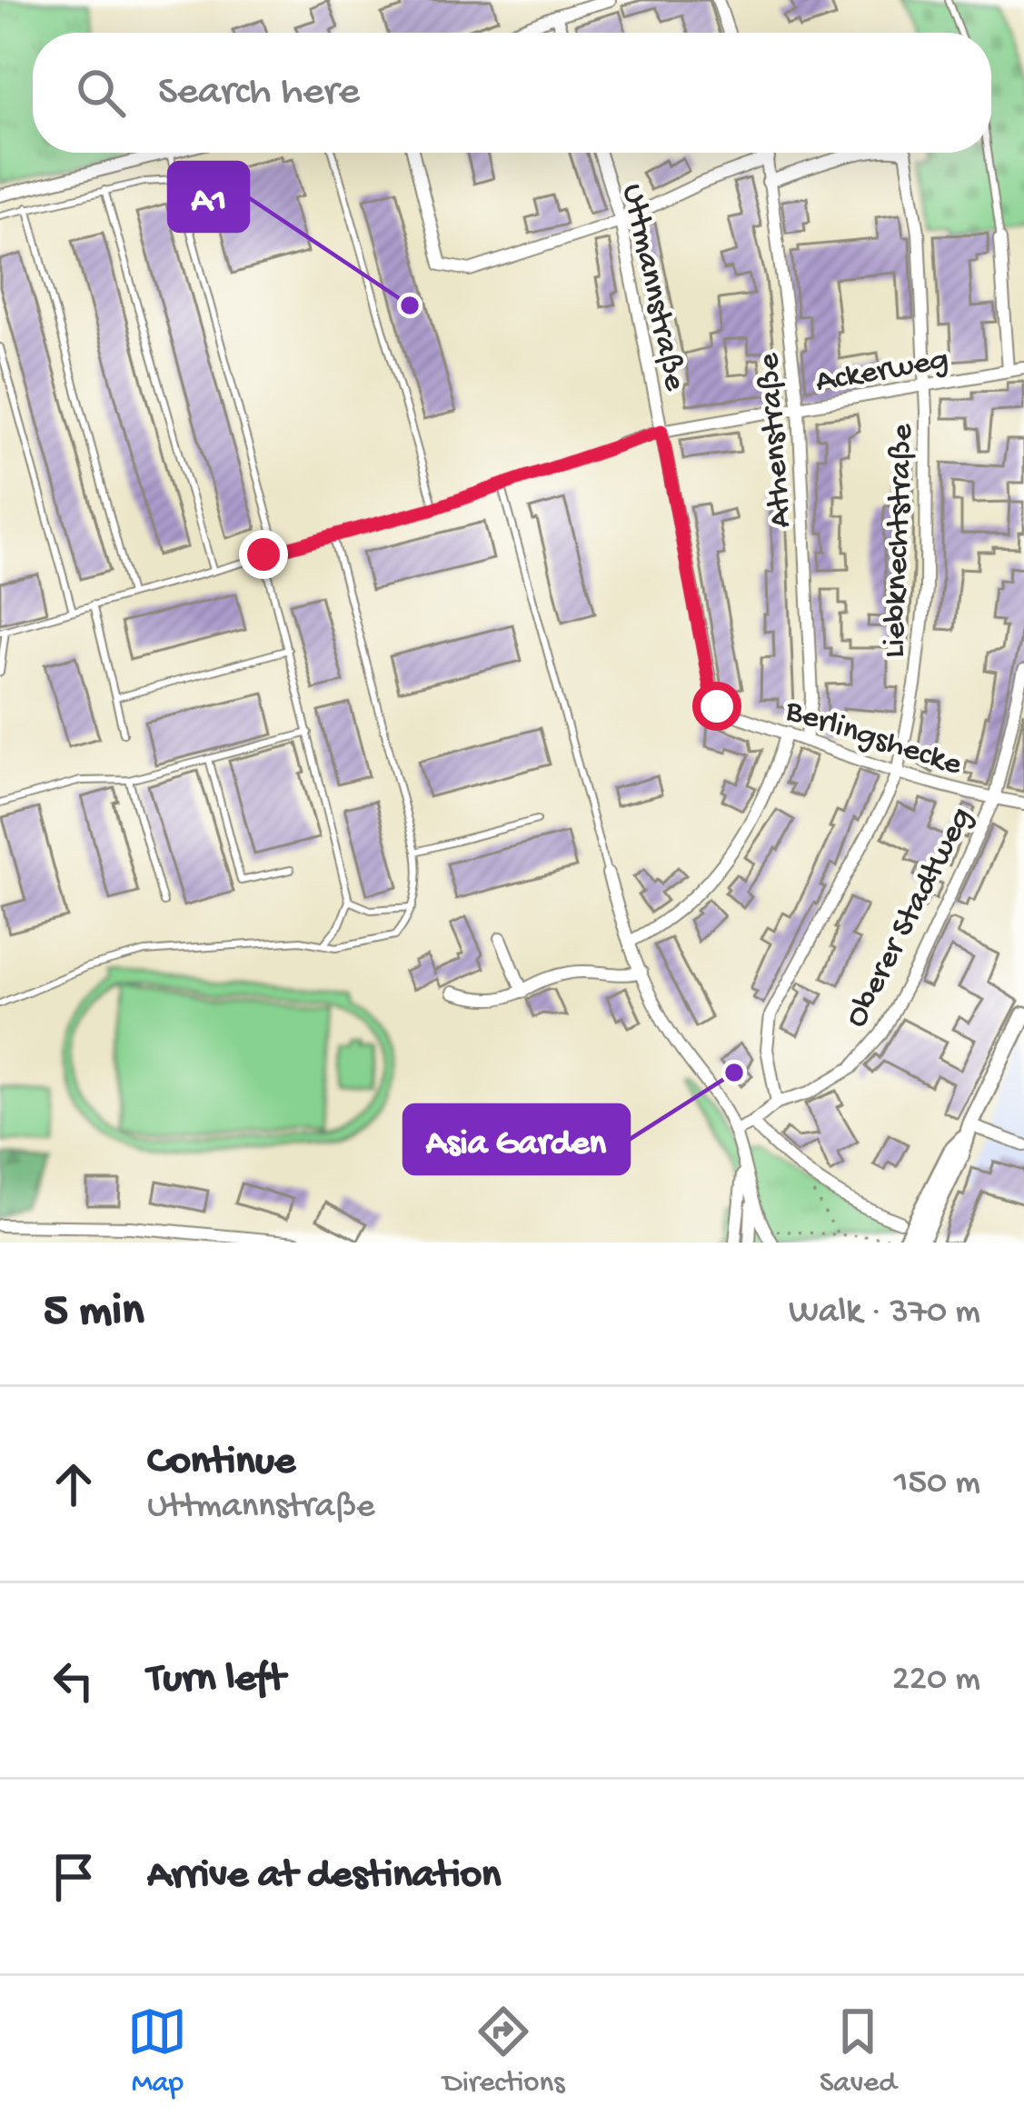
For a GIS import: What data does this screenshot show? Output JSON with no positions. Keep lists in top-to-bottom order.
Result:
{
  "streets": {
    "street": [
      "Uttmannstraße",
      "Ackerweg",
      "Athenstraße",
      "Liebknechtstraße",
      "Berlingshecke",
      "Oberer Stadtweg"
    ]
  },
  "crossings": [
    ["Uttmannstraße", "Ackerweg"],
    ["Uttmannstraße", "Berlingshecke"],
    ["Ackerweg", "Athenstraße"],
    ["Ackerweg", "Liebknechtstraße"],
    ["Athenstraße", "Liebknechtstraße"],
    ["Athenstraße", "Berlingshecke"],
    ["Liebknechtstraße", "Berlingshecke"],
    ["Liebknechtstraße", "Oberer Stadtweg"],
    ["Berlingshecke", "Oberer Stadtweg"]
  ],
  "places": ["A1", "Asia Garden"],
  "page": {
    "search": "Search here",
    "heading": ["5 min", "Walk · 370 m"],
    "list": [
      ["Continue", "Uttmannstraße", "150 m"],
      ["Turn left", "220 m"],
      "Arrive at destination"
    ],
    "nav": ["Map", "Directions", "Saved"]
  }
}
